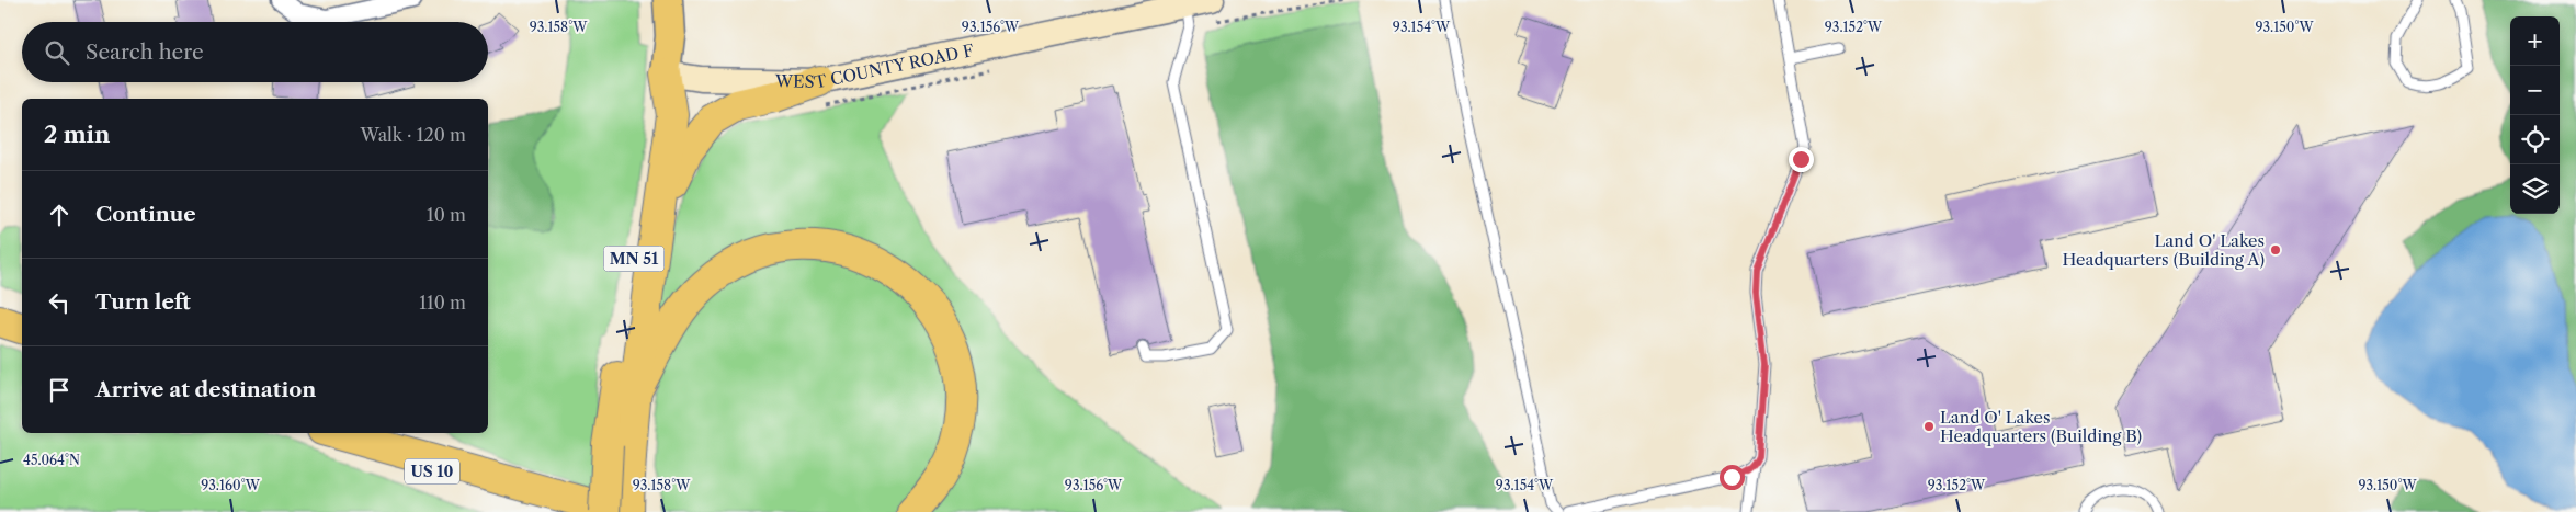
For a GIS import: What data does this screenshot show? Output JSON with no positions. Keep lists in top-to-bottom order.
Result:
{
  "streets": {
    "highway": ["MN 51", "US 10"],
    "street": ["WEST COUNTY ROAD F"]
  },
  "crossings": [
    ["WEST COUNTY ROAD F", "MN 51"]
  ],
  "places": ["Land O' Lakes Headquarters (Building A)", "Land O' Lakes Headquarters (Building B)"],
  "page": {
    "map_buttons": ["+", "−"],
    "search": "Search here",
    "heading": ["2 min", "Walk · 120 m"],
    "list": [
      ["Continue", "10 m"],
      ["Turn left", "110 m"],
      "Arrive at destination"
    ]
  },
  "coordinates": [
    "93.158°W",
    "93.156°W",
    "93.154°W",
    "93.152°W",
    "93.150°W",
    "45.064°N",
    "93.160°W"
  ]
}
